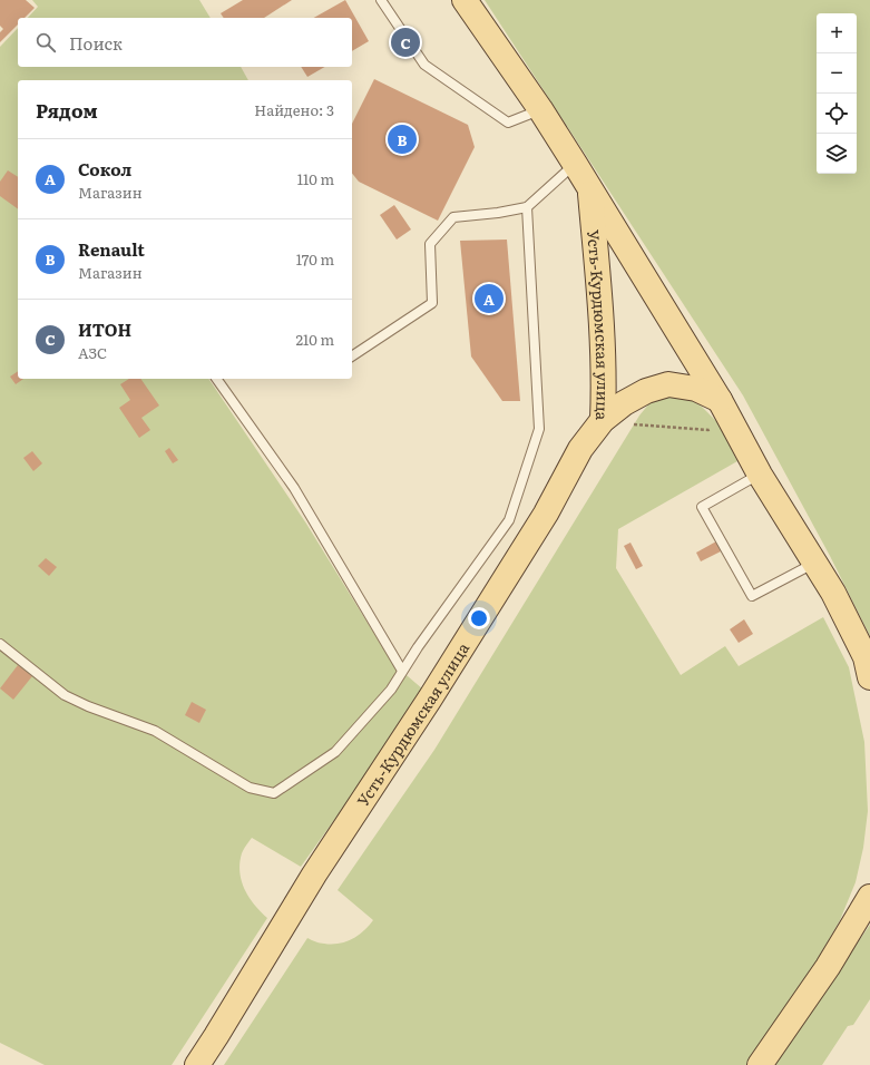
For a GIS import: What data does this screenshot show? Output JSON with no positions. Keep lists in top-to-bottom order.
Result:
{
  "streets": {
    "main road": ["Усть-Курдюмская улица"]
  },
  "page": {
    "map_buttons": ["+", "−"],
    "search": "Поиск",
    "pins": ["C", "B", "A"],
    "heading": ["Рядом", "Найдено: 3"],
    "list": [
      {
        "mark": "A",
        "name": "Сокол",
        "note": "Магазин",
        "value": "110 m"
      },
      {
        "mark": "B",
        "name": "Renault",
        "note": "Магазин",
        "value": "170 m"
      },
      {
        "mark": "C",
        "name": "ИТОН",
        "note": "АЗС",
        "value": "210 m"
      }
    ]
  }
}
